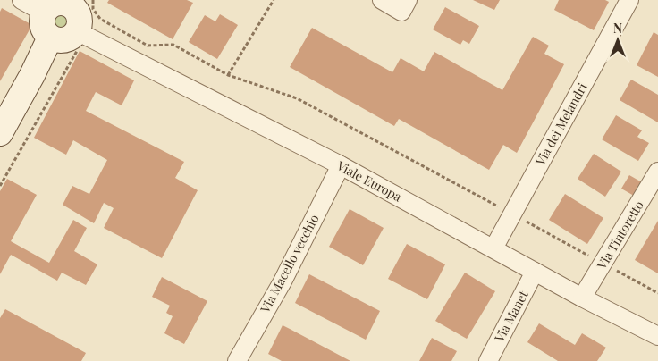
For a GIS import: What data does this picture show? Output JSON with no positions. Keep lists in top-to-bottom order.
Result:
{
  "streets": {
    "street": [
      "Via dei Melandri",
      "Viale Europa",
      "Via Tintoretto",
      "Via Macello vecchio",
      "Via Manet"
    ]
  },
  "crossings": [
    ["Via dei Melandri", "Viale Europa"],
    ["Viale Europa", "Via Tintoretto"],
    ["Viale Europa", "Via Macello vecchio"],
    ["Viale Europa", "Via Manet"]
  ],
  "north": "top"
}
